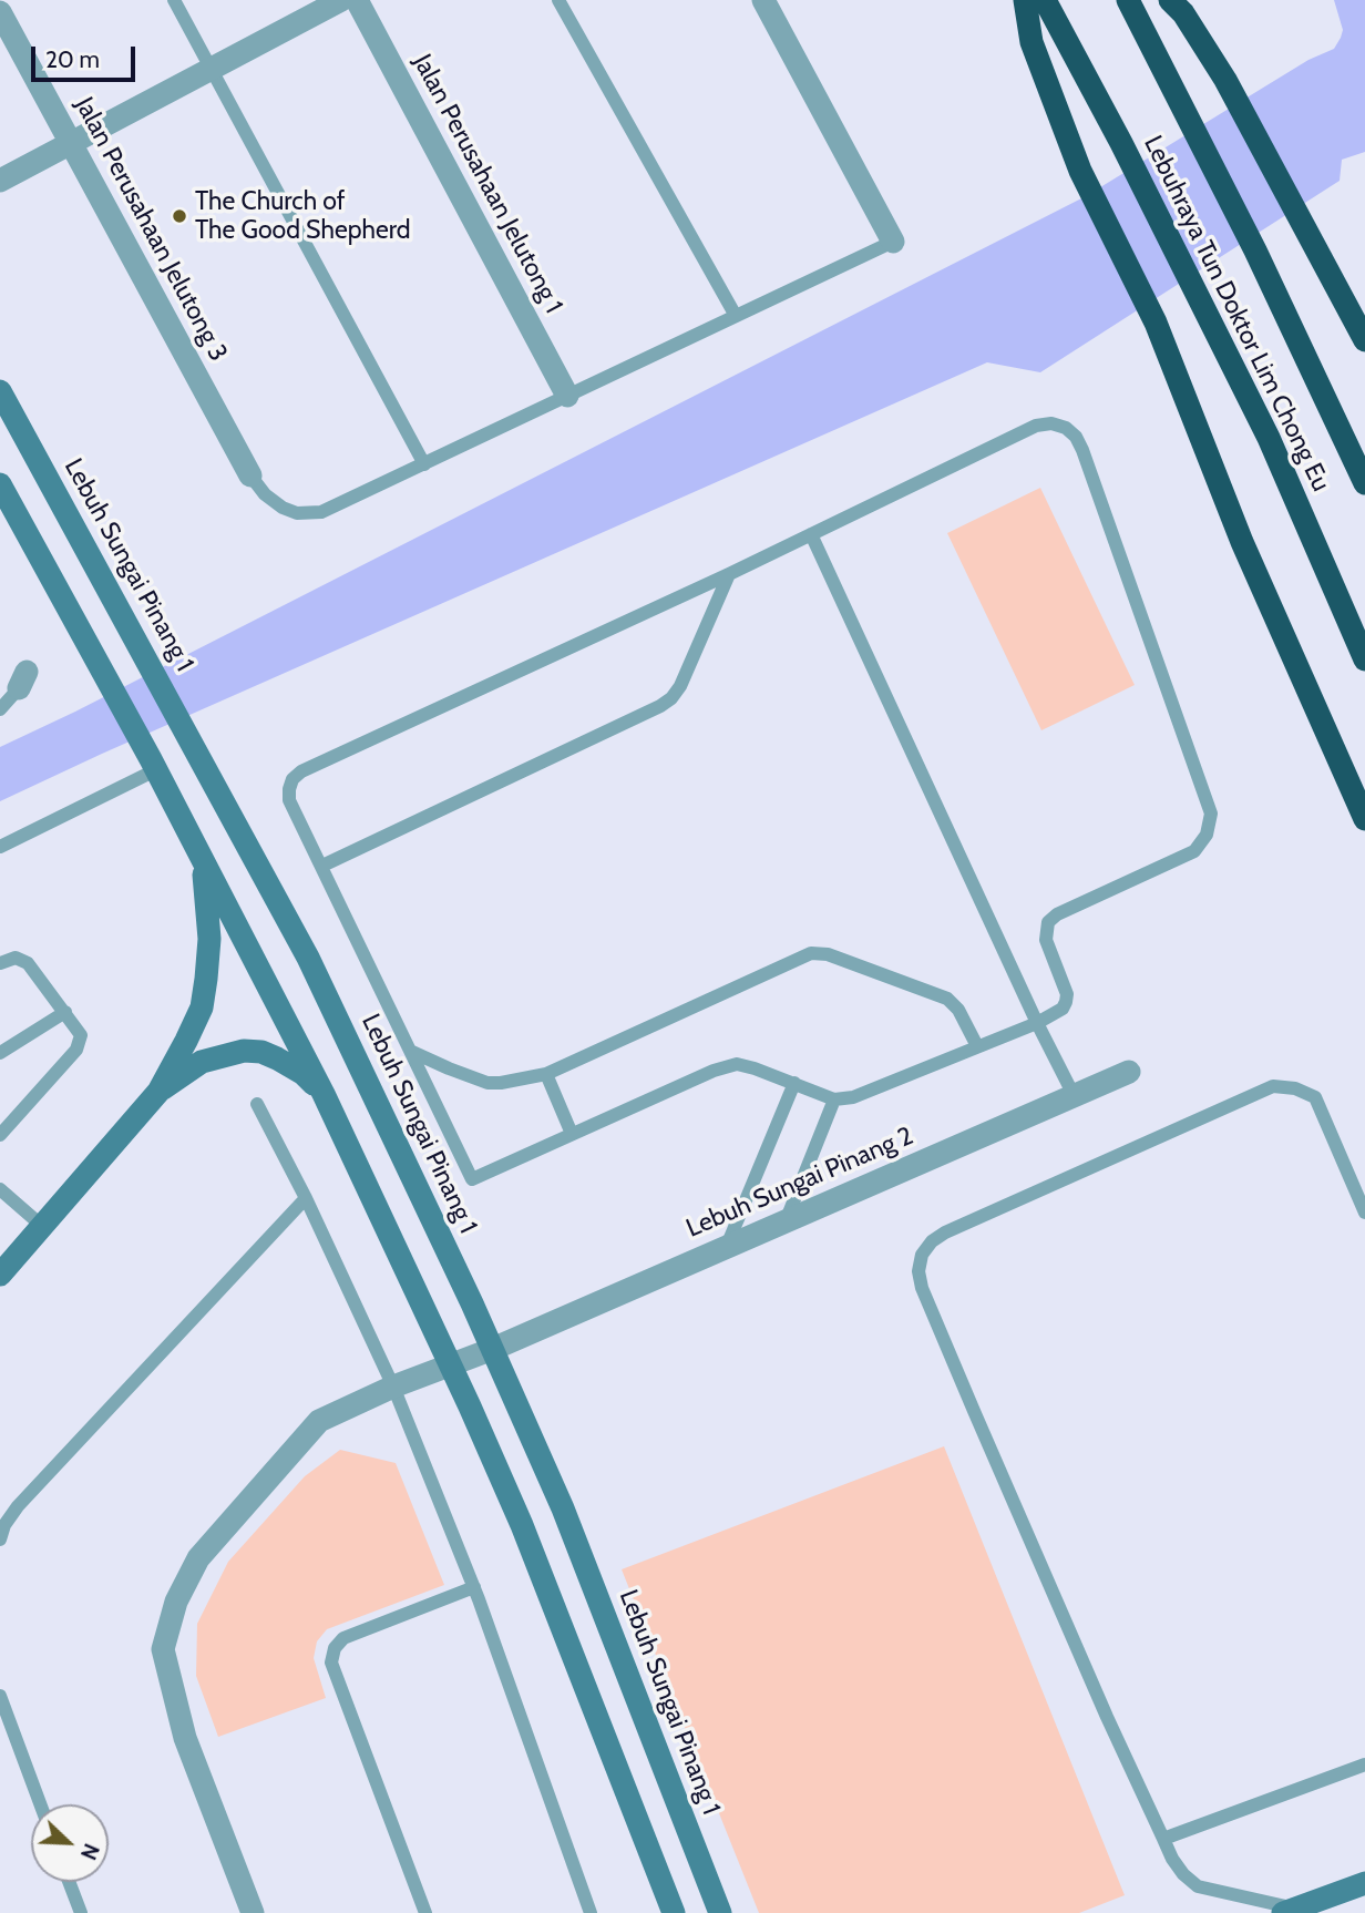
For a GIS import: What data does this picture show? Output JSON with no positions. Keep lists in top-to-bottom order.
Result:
{
  "streets": {
    "highway": ["Lebuhraya Tun Doktor Lim Chong Eu"],
    "street": [
      "Jalan Perusahaan Jelutong 1",
      "Jalan Perusahaan Jelutong 3",
      "Lebuh Sungai Pinang 1",
      "Lebuh Sungai Pinang 2"
    ]
  },
  "crossings": [
    ["Lebuh Sungai Pinang 1", "Lebuh Sungai Pinang 2"]
  ],
  "places": ["The Church of The Good Shepherd"],
  "scale_bar": "20 m",
  "north": "bottom right"
}
